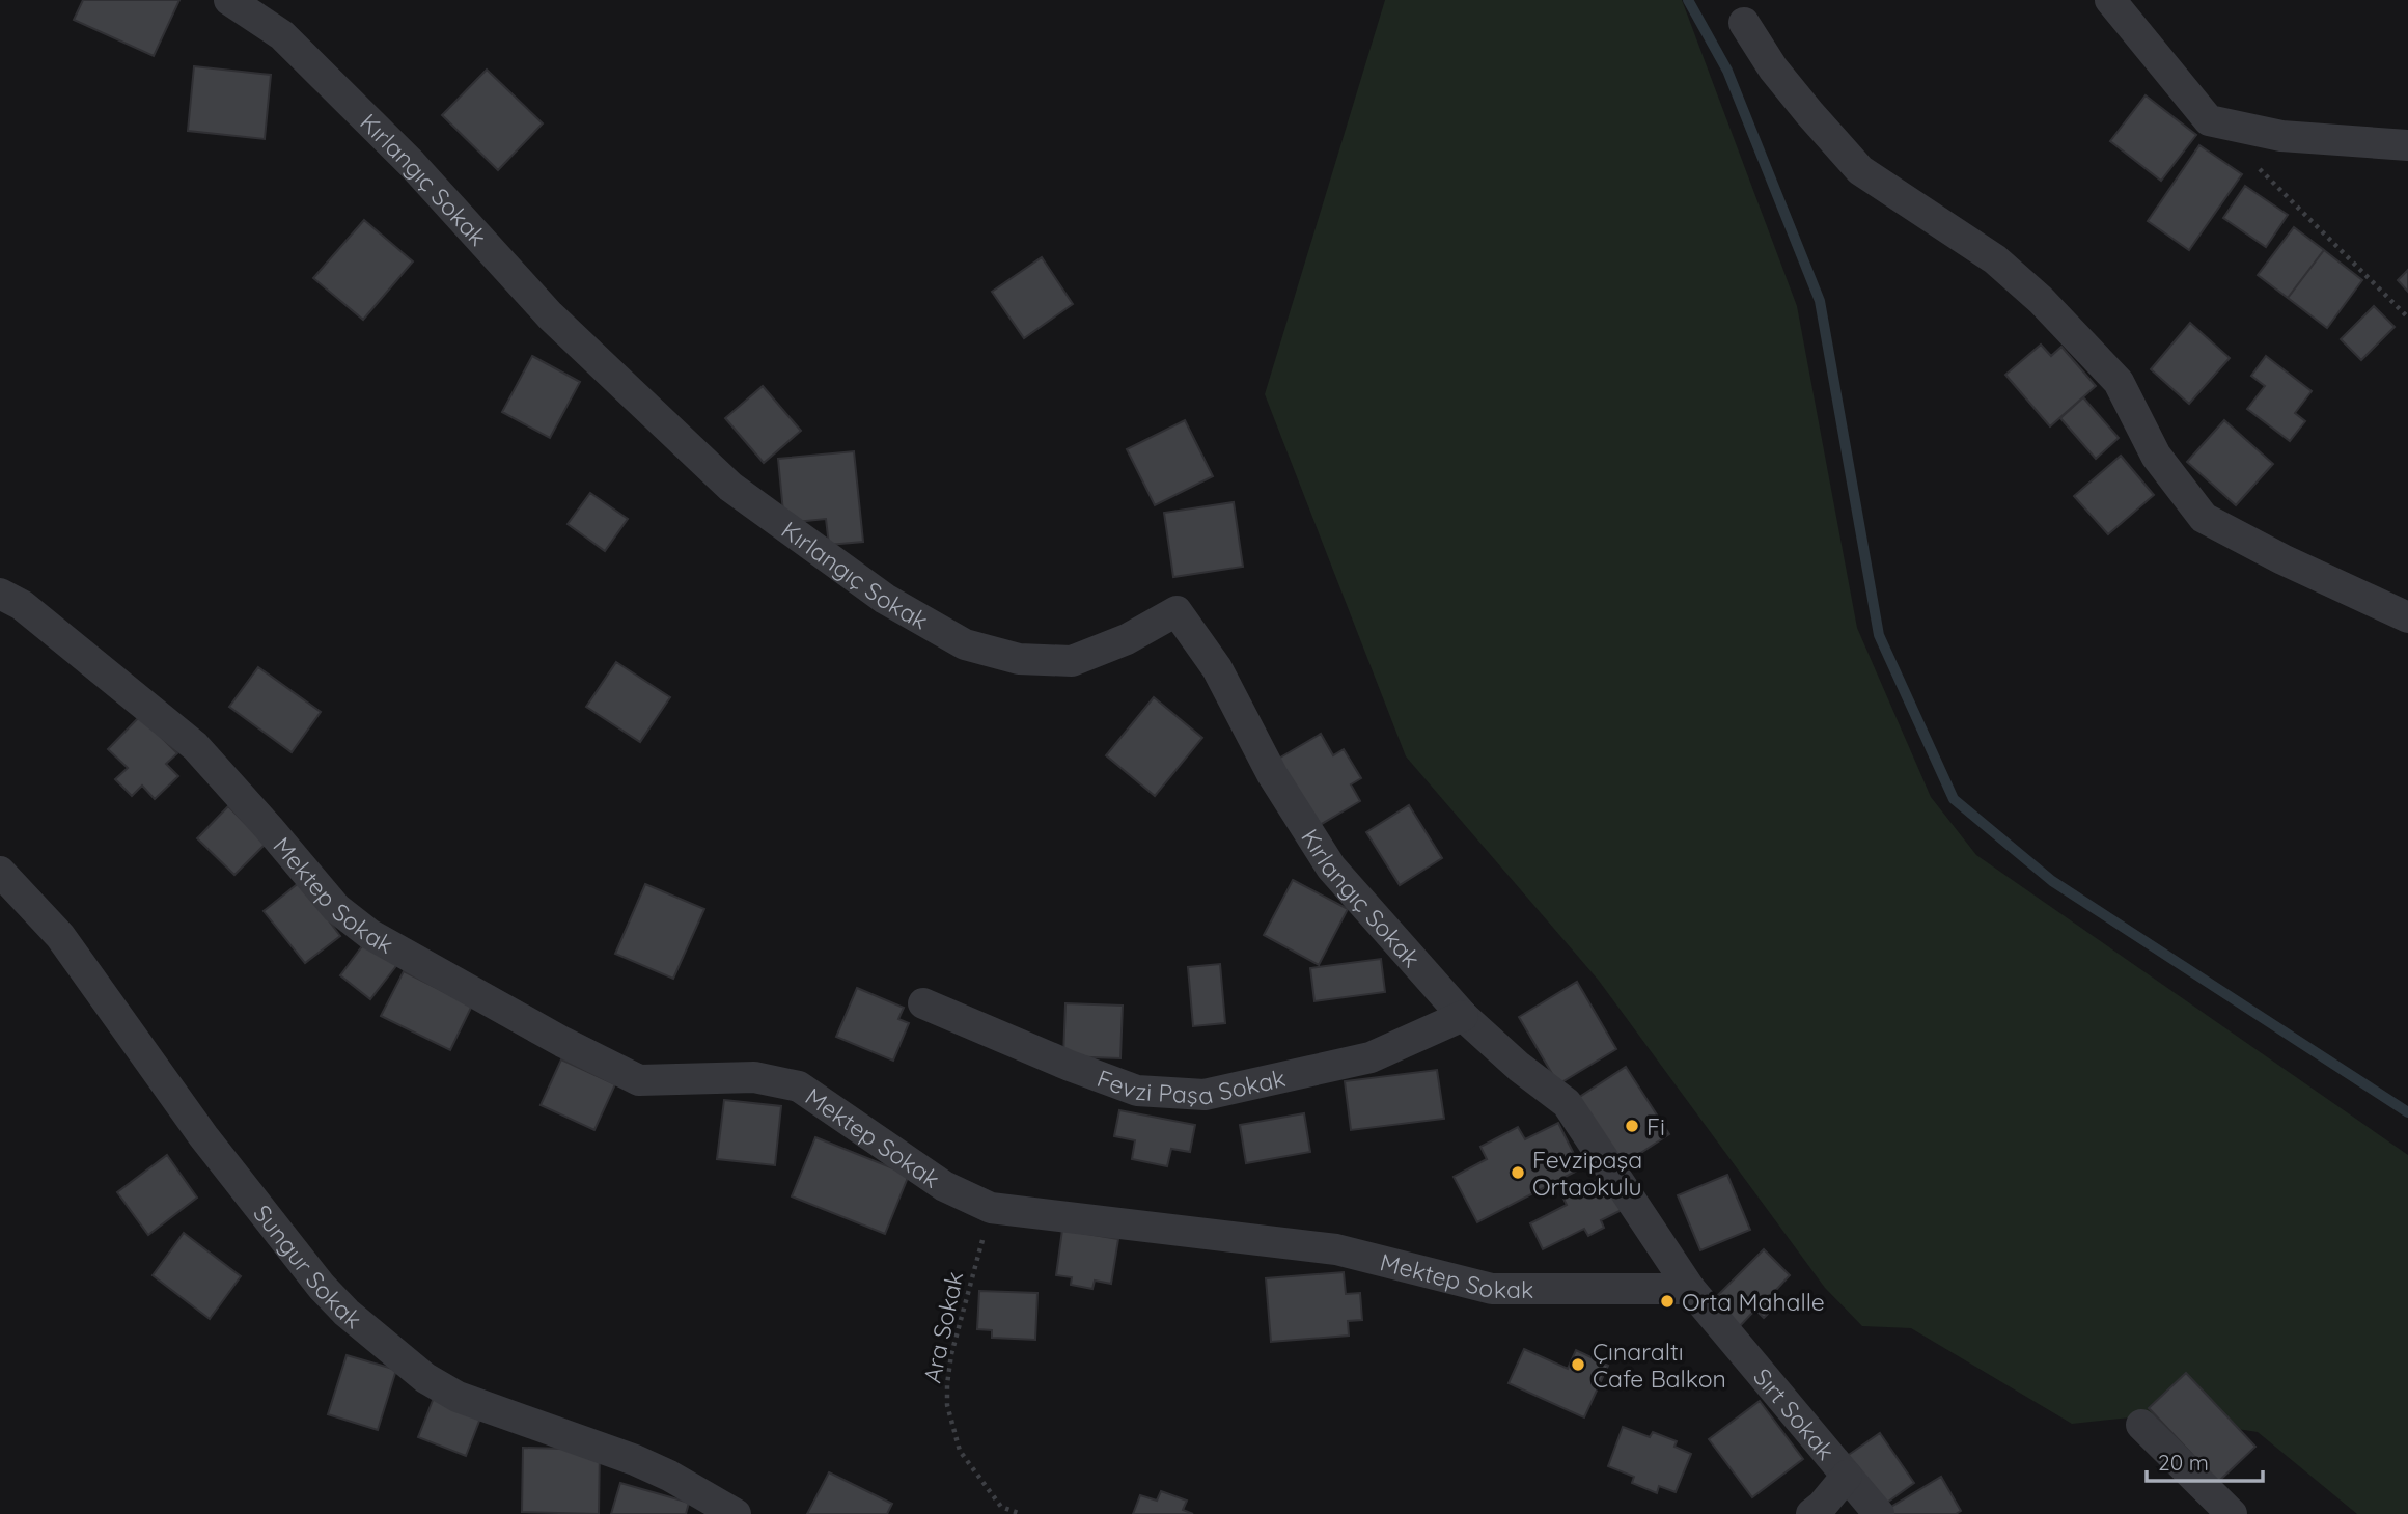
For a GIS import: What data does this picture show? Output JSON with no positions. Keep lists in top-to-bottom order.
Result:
{
  "streets": {
    "street": [
      "Kırlangıç Sokak",
      "Mektep Sokak",
      "Fevzi Paşa Sokak",
      "Sungur Sokak",
      "Sırt Sokak"
    ],
    "path": ["Ara Sokak"]
  },
  "crossings": [
    ["Kırlangıç Sokak", "Fevzi Paşa Sokak"],
    ["Kırlangıç Sokak", "Sırt Sokak"],
    ["Mektep Sokak", "Ara Sokak"],
    ["Mektep Sokak", "Sırt Sokak"],
    ["Fevzi Paşa Sokak", "Sırt Sokak"]
  ],
  "places": [
    "Fi",
    "Fevzipaşa Ortaokulu",
    "Orta Mahalle",
    "Çınaraltı Cafe Balkon"
  ],
  "scale_bar": "20 m"
}
